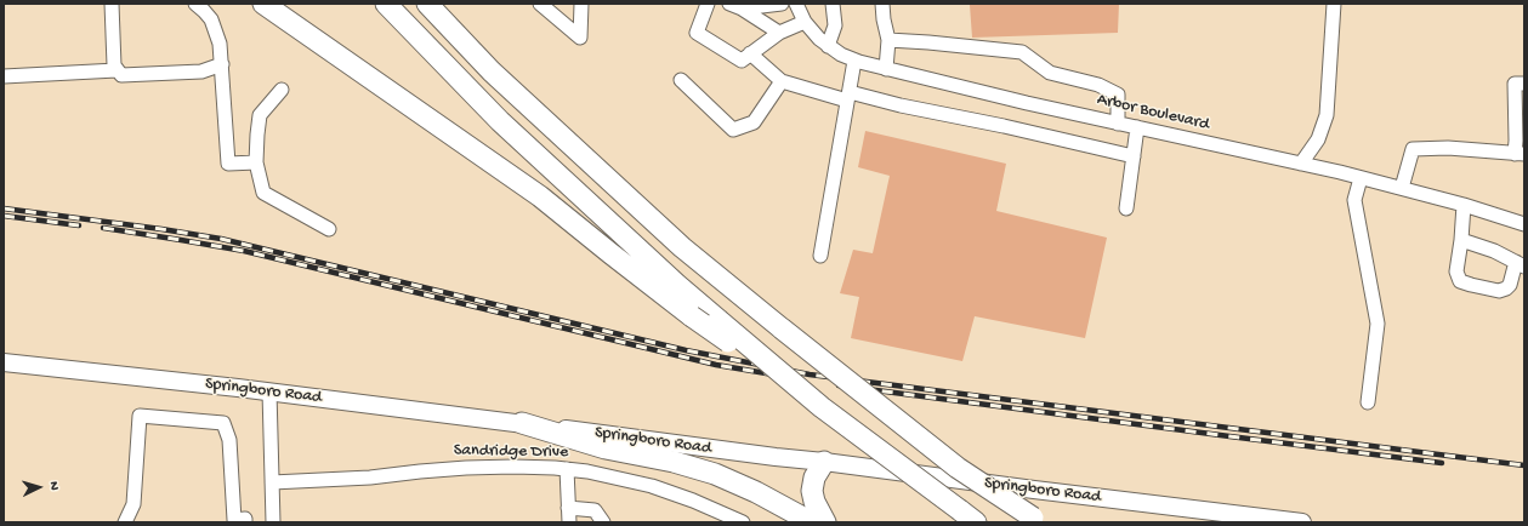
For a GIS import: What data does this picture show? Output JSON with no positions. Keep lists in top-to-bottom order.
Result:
{
  "streets": {
    "main road": ["Springboro Road"],
    "street": ["Arbor Boulevard", "Sandridge Drive"]
  },
  "north": "right"
}
